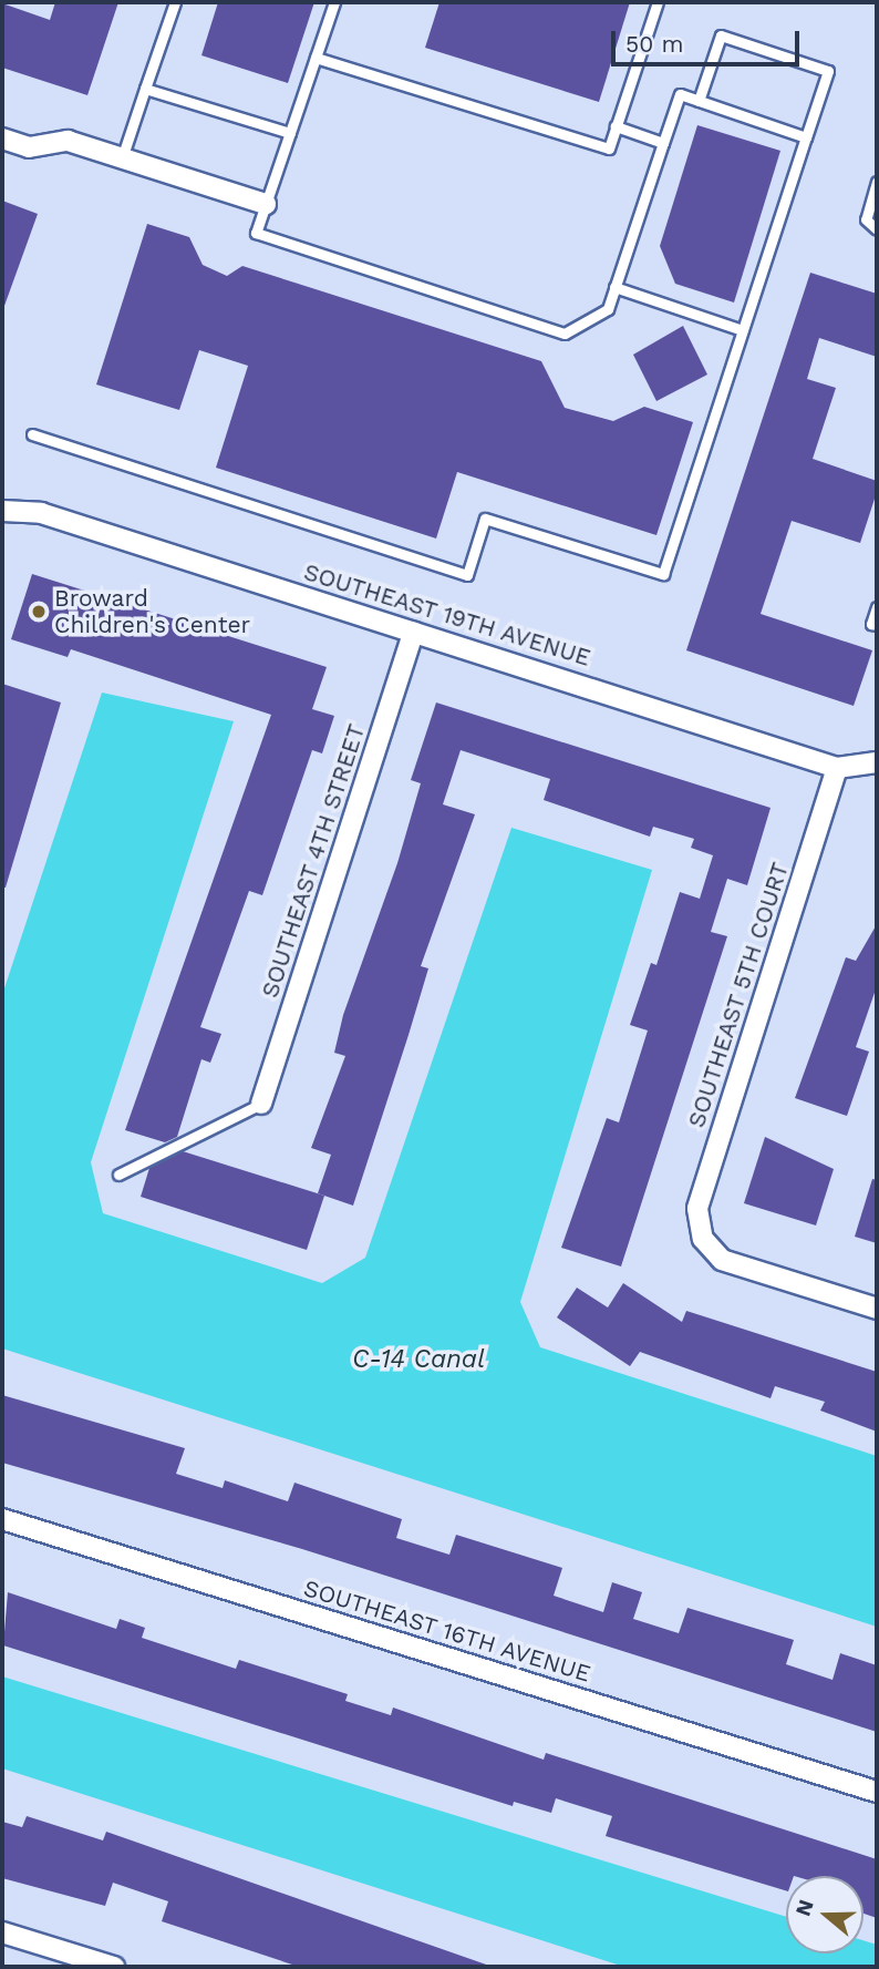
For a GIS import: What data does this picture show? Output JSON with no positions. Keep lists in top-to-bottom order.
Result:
{
  "streets": {
    "street": [
      "SOUTHEAST 19TH AVENUE",
      "SOUTHEAST 4TH STREET",
      "SOUTHEAST 5TH COURT",
      "SOUTHEAST 16TH AVENUE"
    ]
  },
  "crossings": [
    ["SOUTHEAST 19TH AVENUE", "SOUTHEAST 4TH STREET"],
    ["SOUTHEAST 19TH AVENUE", "SOUTHEAST 5TH COURT"]
  ],
  "water": ["C-14 Canal"],
  "places": ["Broward Children's Center"],
  "scale_bar": "50 m",
  "north": "left"
}
